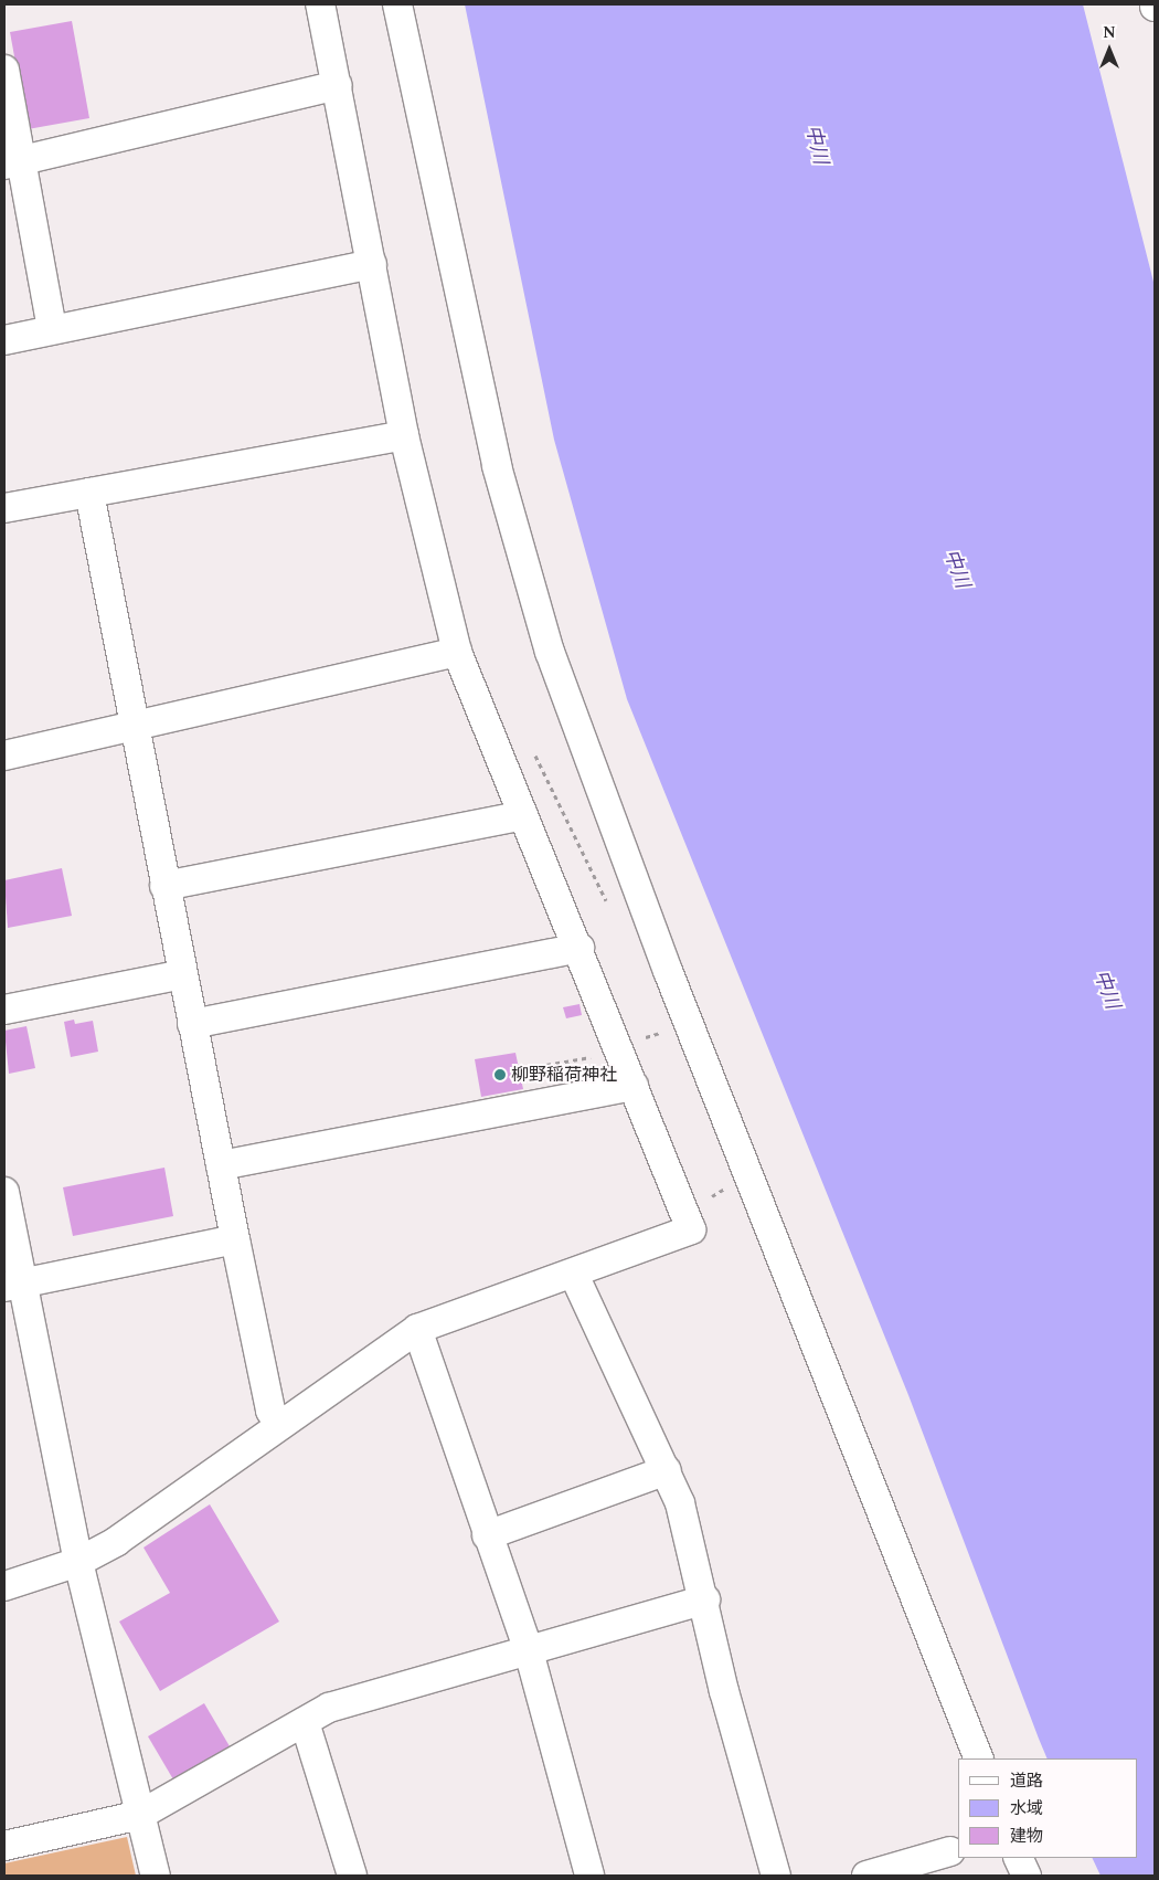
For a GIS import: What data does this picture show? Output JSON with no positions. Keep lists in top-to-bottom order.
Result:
{
  "water": ["中川"],
  "places": ["柳野稲荷神社"],
  "legend": ["道路", "水域", "建物"],
  "north": "top"
}
